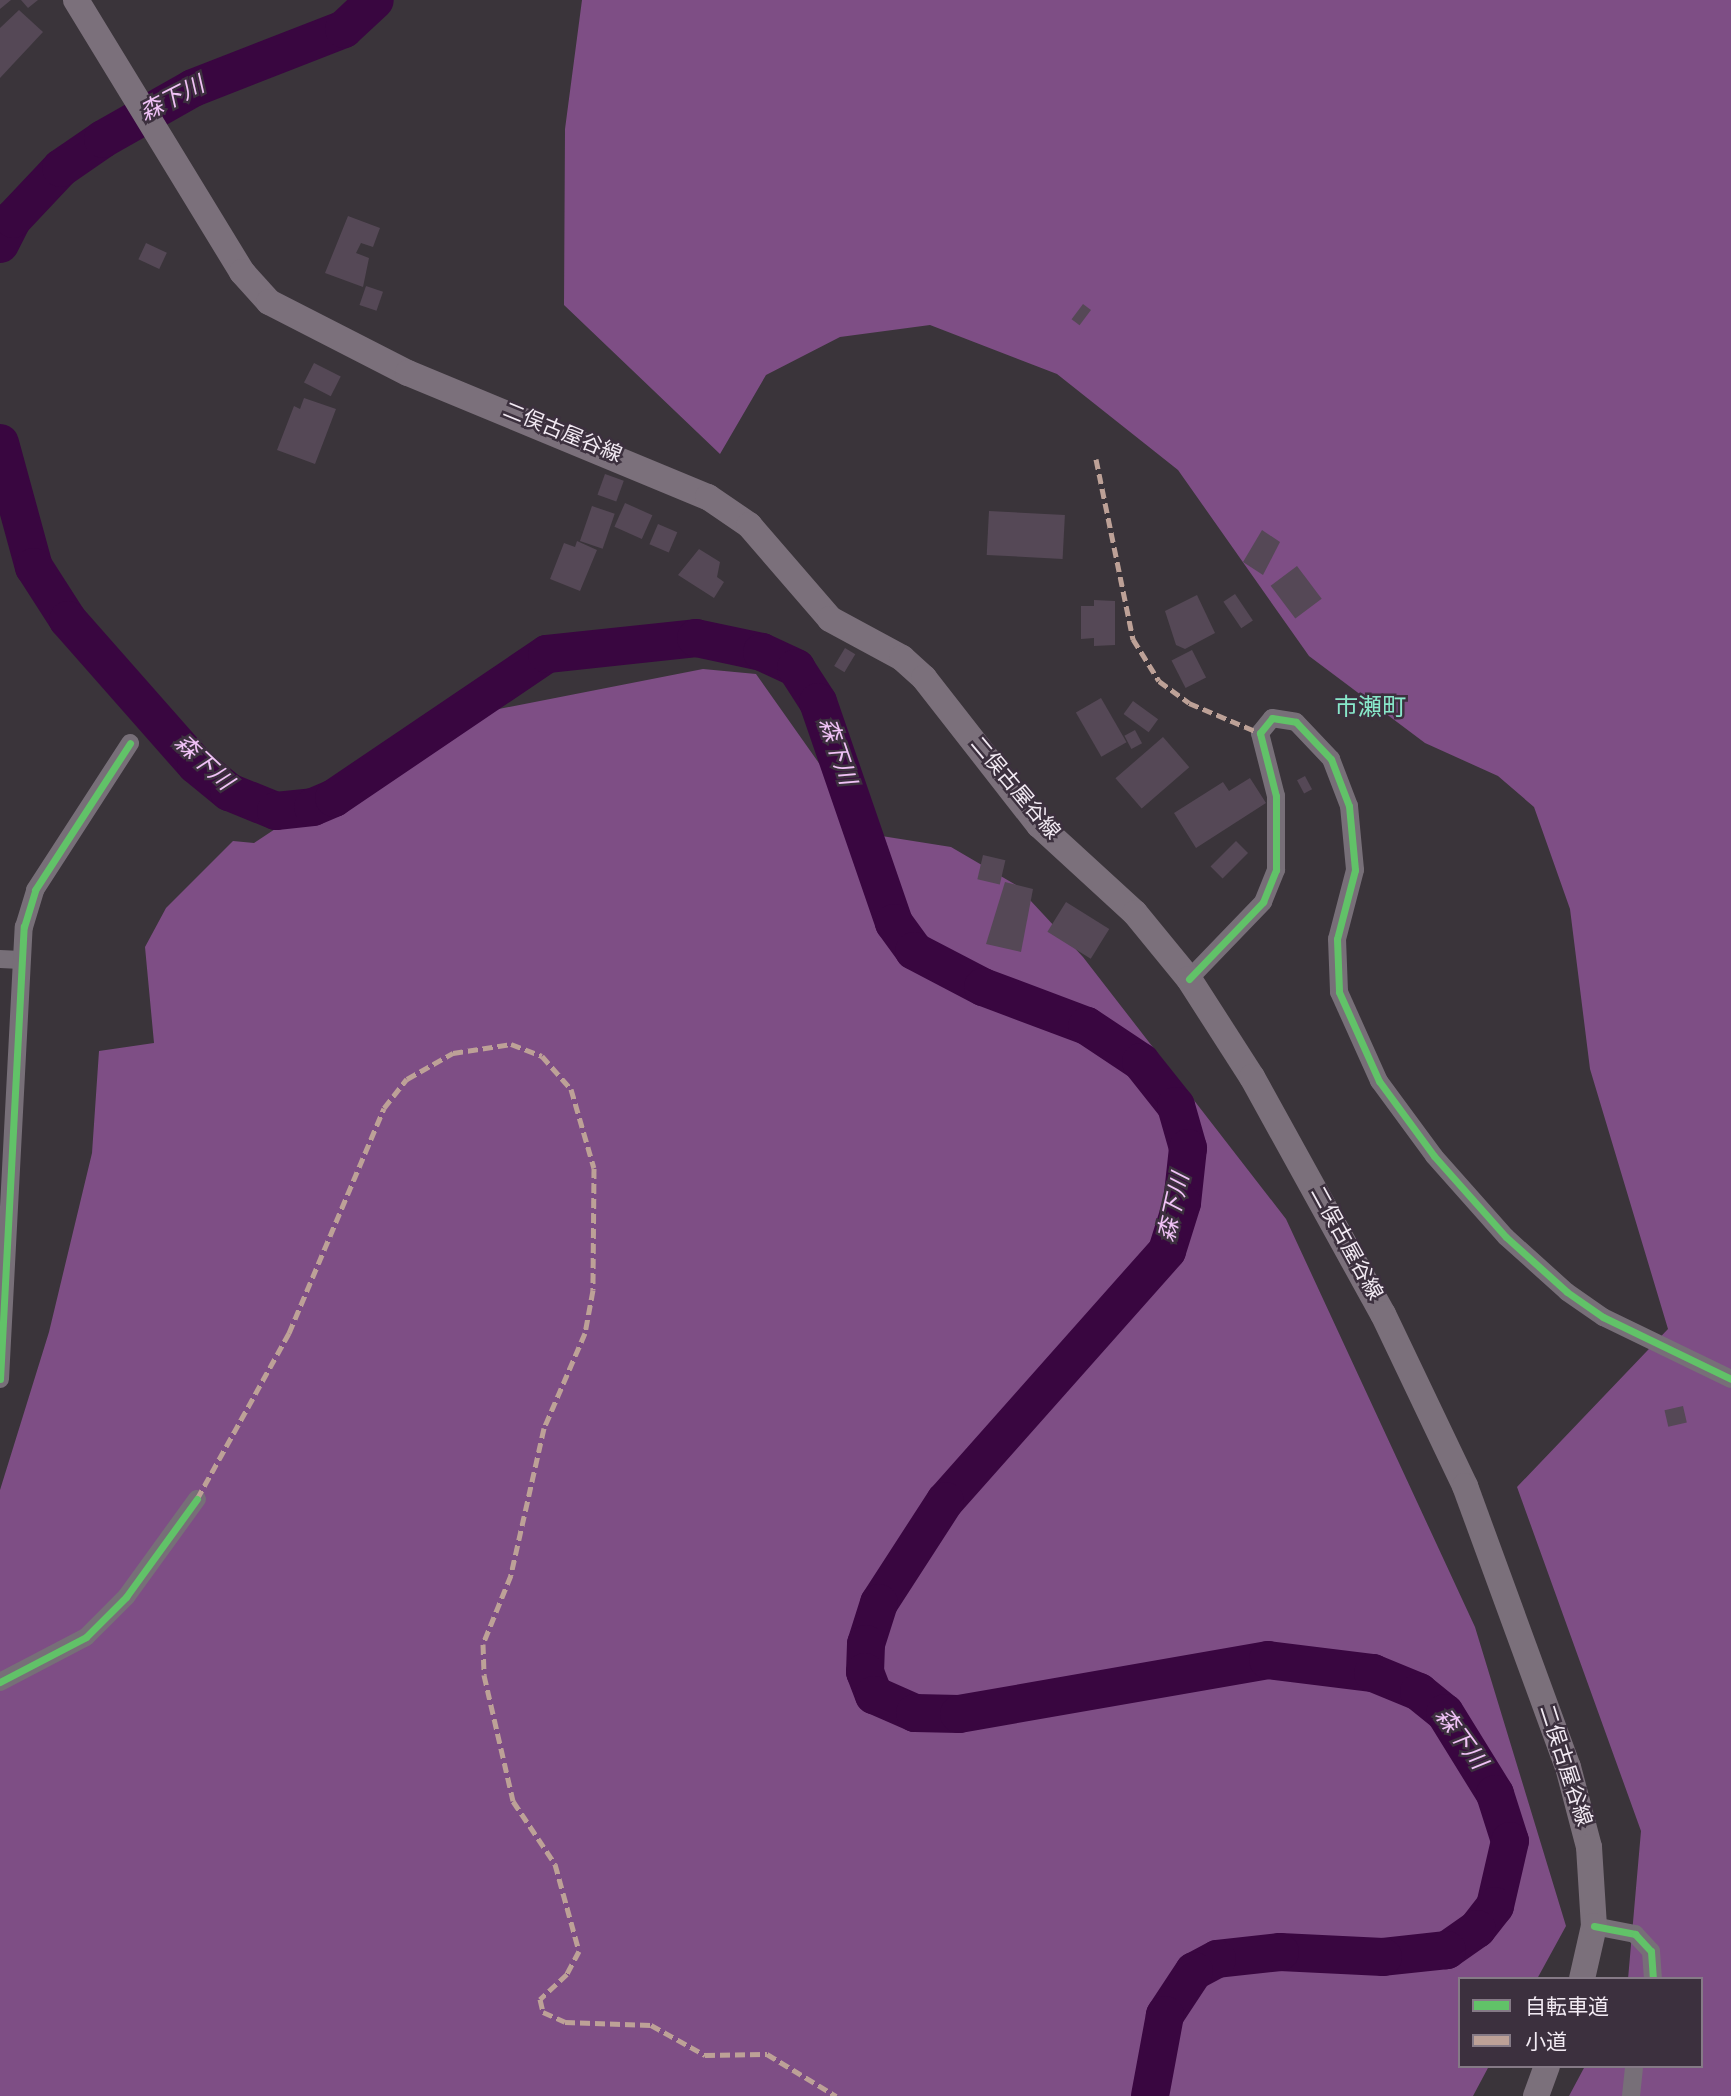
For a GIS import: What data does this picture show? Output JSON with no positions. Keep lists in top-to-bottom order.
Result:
{
  "streets": {
    "main road": ["二俣古屋谷線"]
  },
  "districts": ["市瀬町"],
  "water": ["森下川"],
  "legend": ["自転車道", "小道"]
}
